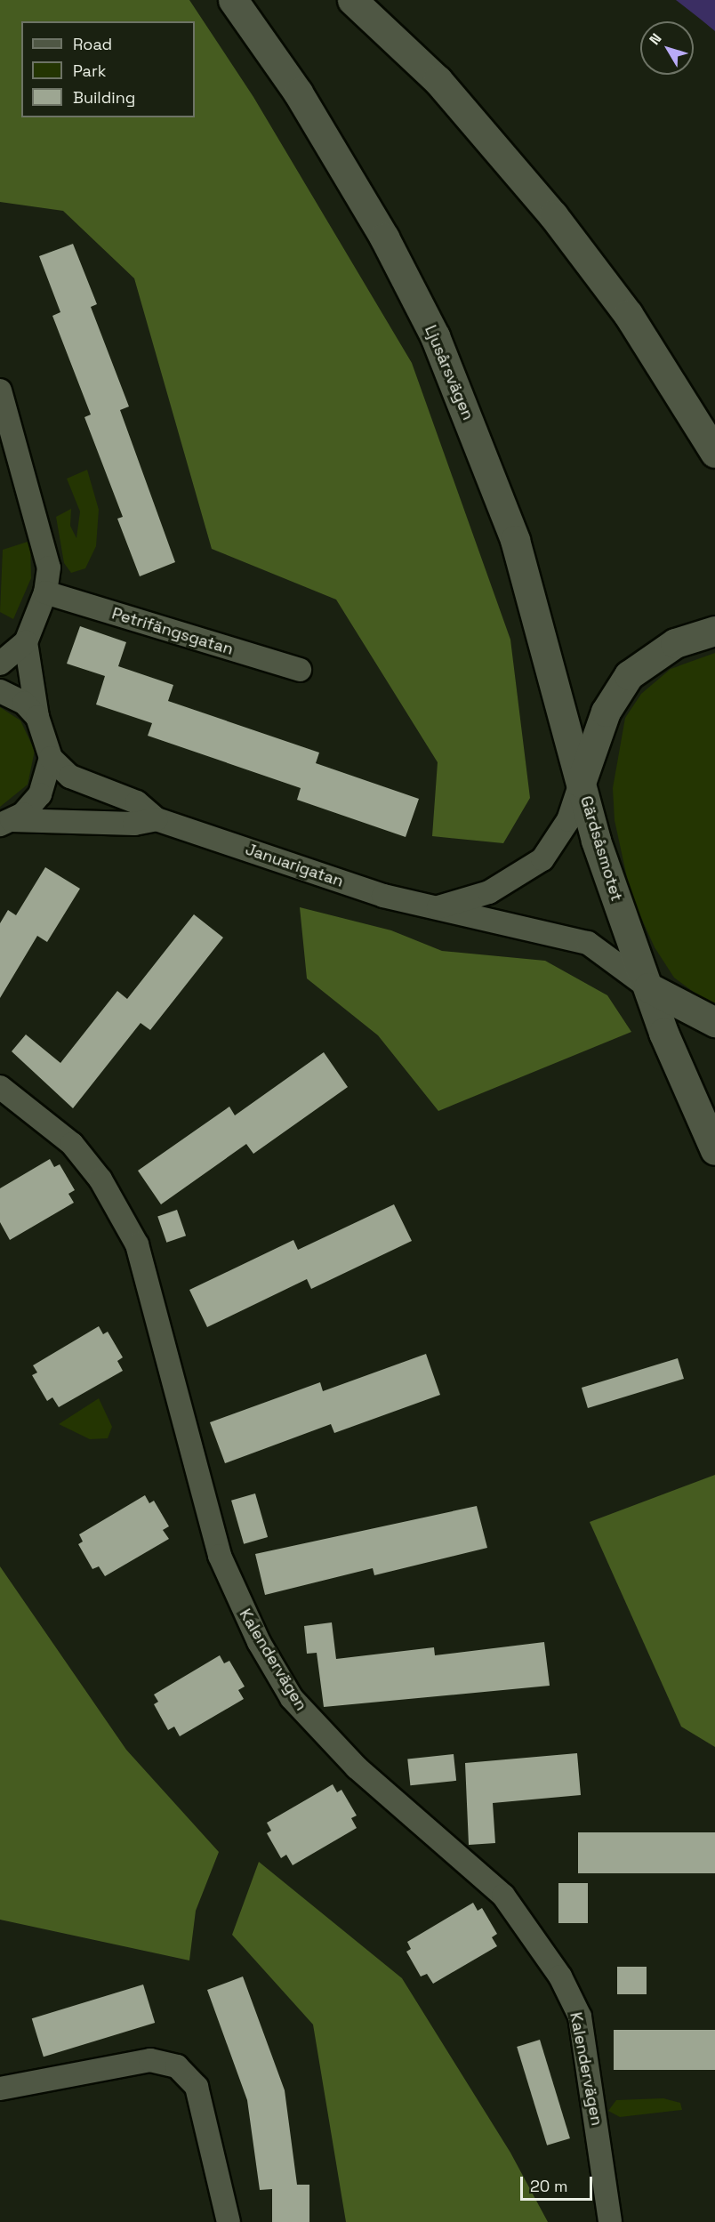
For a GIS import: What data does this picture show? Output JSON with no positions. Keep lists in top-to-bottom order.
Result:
{
  "streets": {
    "main road": ["Ljusårsvägen", "Gärdsåsmotet"],
    "street": ["Petrifängsgatan", "Januarigatan", "Kalendervägen"]
  },
  "crossings": [
    ["Ljusårsvägen", "Gärdsåsmotet"],
    ["Gärdsåsmotet", "Januarigatan"]
  ],
  "legend": ["Road", "Park", "Building"],
  "scale_bar": "20 m",
  "north": "top left"
}
